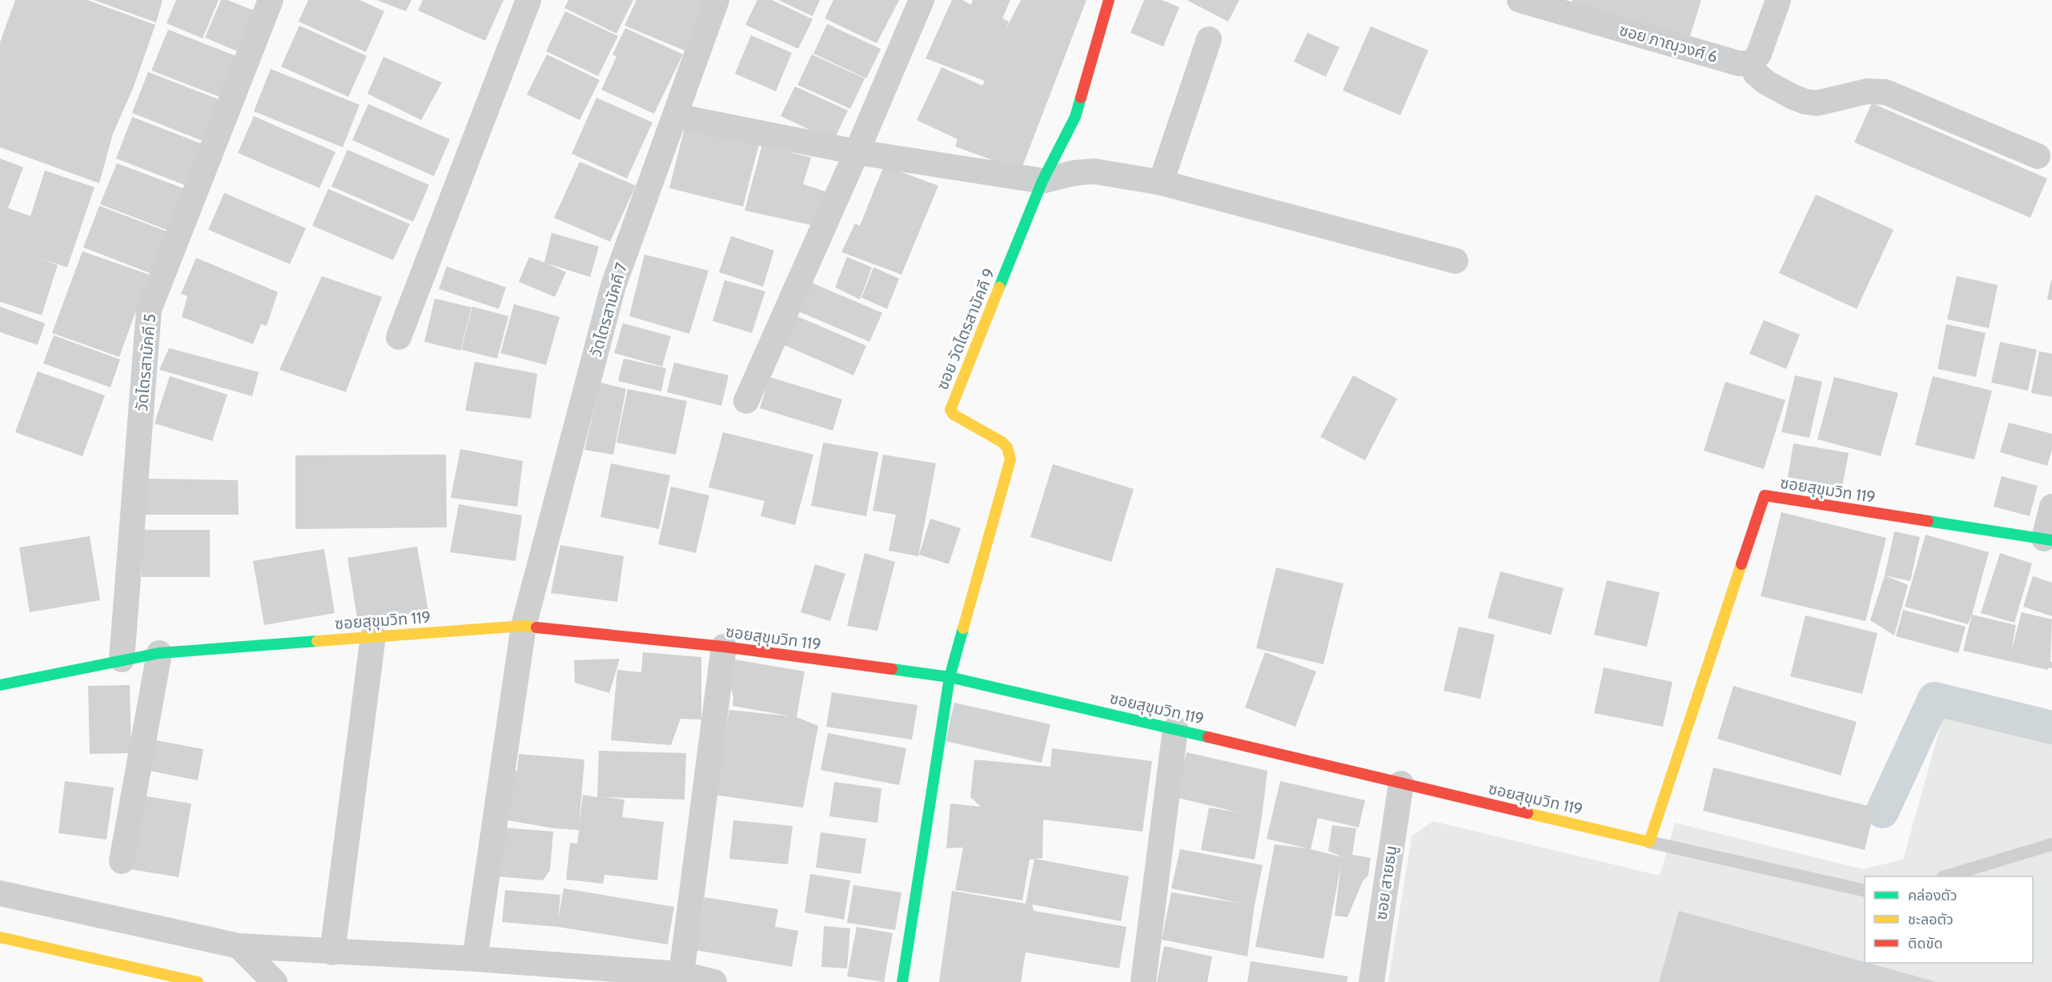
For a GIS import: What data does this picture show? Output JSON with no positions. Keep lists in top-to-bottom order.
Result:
{
  "streets": {
    "main road": ["ซอย วัดไตรสามัคคี 9", "ซอยสุขุมวิท 119"],
    "street": [
      "ซอย ภาณุวงศ์ 6",
      "วัดไตรสามัคคี 7",
      "วัดไตรสามัคคี 5",
      "ซอย สายธนู"
    ]
  },
  "crossings": [
    ["วัดไตรสามัคคี 7", "ซอยสุขุมวิท 119"],
    ["ซอย วัดไตรสามัคคี 9", "ซอยสุขุมวิท 119"],
    ["วัดไตรสามัคคี 5", "ซอยสุขุมวิท 119"],
    ["ซอยสุขุมวิท 119", "ซอย สายธนู"]
  ],
  "legend": ["คล่องตัว", "ชะลอตัว", "ติดขัด"]
}
